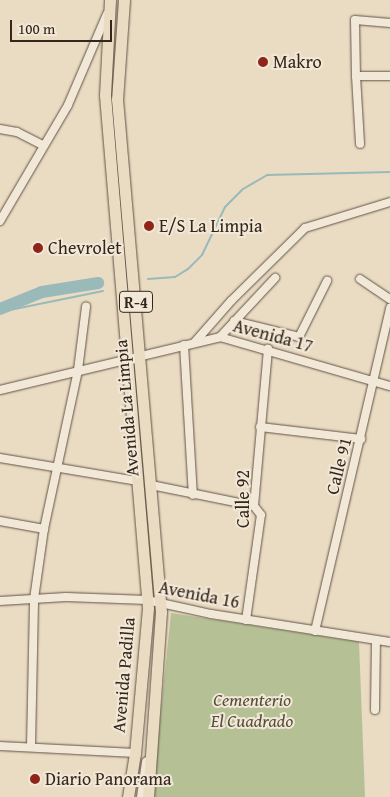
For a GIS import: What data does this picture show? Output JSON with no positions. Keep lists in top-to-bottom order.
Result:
{
  "streets": {
    "main road": ["R-4", "Avenida La Limpia", "Avenida Padilla"],
    "street": [
      "Avenida 17",
      "Calle 91",
      "Calle 92",
      "Avenida 16"
    ]
  },
  "crossings": [
    ["R-4", "Avenida Padilla"],
    ["Avenida 17", "Avenida La Limpia"],
    ["Avenida 17", "Calle 91"],
    ["Avenida 17", "Calle 92"],
    ["Avenida La Limpia", "Avenida 16"],
    ["Avenida La Limpia", "Avenida Padilla"],
    ["Calle 91", "Avenida 16"],
    ["Calle 92", "Avenida 16"],
    ["Avenida 16", "Avenida Padilla"]
  ],
  "parks": ["Cementerio El Cuadrado"],
  "places": [
    "Makro",
    "E/S La Limpia",
    "Chevrolet",
    "Diario Panorama"
  ],
  "scale_bar": "100 m"
}
